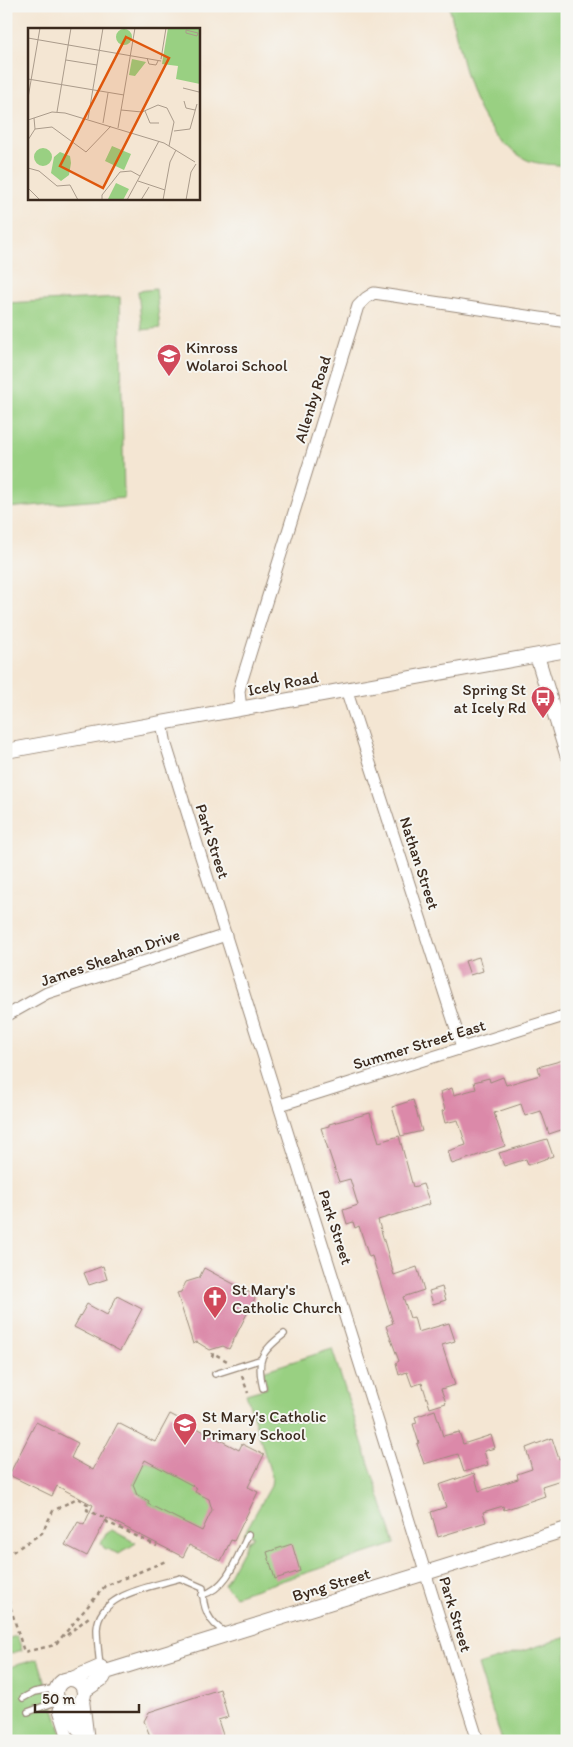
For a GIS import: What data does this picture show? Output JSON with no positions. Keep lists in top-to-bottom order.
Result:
{
  "streets": {
    "street": [
      "Allenby Road",
      "Icely Road",
      "Park Street",
      "Nathan Street",
      "James Sheahan Drive",
      "Summer Street East",
      "Byng Street"
    ]
  },
  "crossings": [
    ["Allenby Road", "Icely Road"],
    ["Icely Road", "Park Street"],
    ["Icely Road", "Nathan Street"],
    ["Park Street", "James Sheahan Drive"],
    ["Park Street", "Summer Street East"],
    ["Park Street", "Byng Street"],
    ["Nathan Street", "Summer Street East"]
  ],
  "places": {
    "school or university": ["Kinross Wolaroi School", "St Mary's Catholic Primary School"],
    "bus stop": ["Spring St at Icely Rd"],
    "church": ["St Mary's Catholic Church"]
  },
  "scale_bar": "50 m"
}
